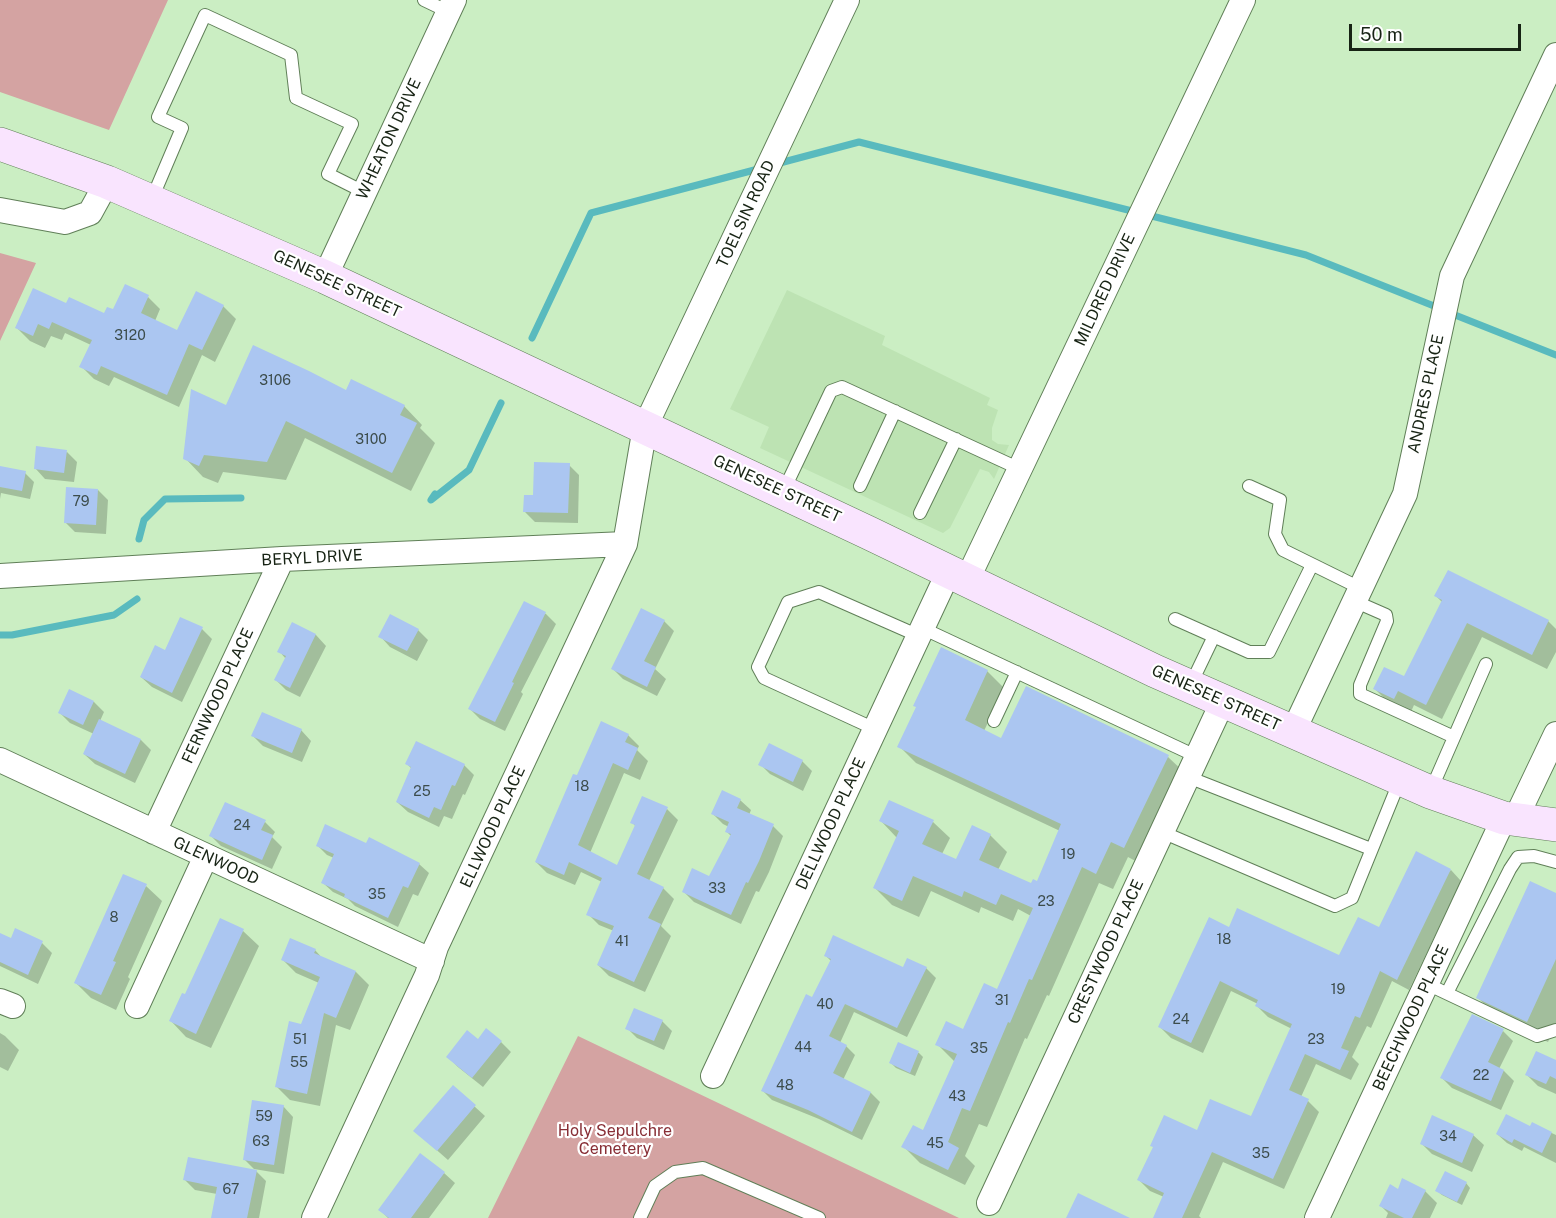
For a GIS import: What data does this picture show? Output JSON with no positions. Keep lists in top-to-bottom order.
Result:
{
  "streets": {
    "main road": ["GENESEE STREET"],
    "street": [
      "WHEATON DRIVE",
      "TOELSIN ROAD",
      "MILDRED DRIVE",
      "ANDRES PLACE",
      "BERYL DRIVE",
      "FERNWOOD PLACE",
      "DELLWOOD PLACE",
      "ELLWOOD PLACE",
      "GLENWOOD",
      "CRESTWOOD PLACE",
      "BEECHWOOD PLACE"
    ]
  },
  "crossings": [
    ["WHEATON DRIVE", "GENESEE STREET"],
    ["TOELSIN ROAD", "GENESEE STREET"],
    ["TOELSIN ROAD", "ELLWOOD PLACE"],
    ["GENESEE STREET", "MILDRED DRIVE"],
    ["GENESEE STREET", "ANDRES PLACE"],
    ["GENESEE STREET", "DELLWOOD PLACE"],
    ["GENESEE STREET", "ELLWOOD PLACE"],
    ["GENESEE STREET", "CRESTWOOD PLACE"],
    ["GENESEE STREET", "BEECHWOOD PLACE"],
    ["MILDRED DRIVE", "DELLWOOD PLACE"],
    ["BERYL DRIVE", "FERNWOOD PLACE"],
    ["BERYL DRIVE", "ELLWOOD PLACE"],
    ["FERNWOOD PLACE", "GLENWOOD"],
    ["ELLWOOD PLACE", "GLENWOOD"]
  ],
  "parks": ["Holy Sepulchre Cemetery"],
  "house_numbers": [
    "3120",
    "3106",
    "3100",
    "79",
    "18",
    "25",
    "24",
    "19",
    "33",
    "35",
    "23",
    "8",
    "18",
    "41",
    "19",
    "31",
    "40",
    "24",
    "51",
    "23",
    "44",
    "35",
    "55",
    "22",
    "48",
    "43",
    "59",
    "34",
    "63",
    "45",
    "35",
    "67"
  ],
  "scale_bar": "50 m"
}
